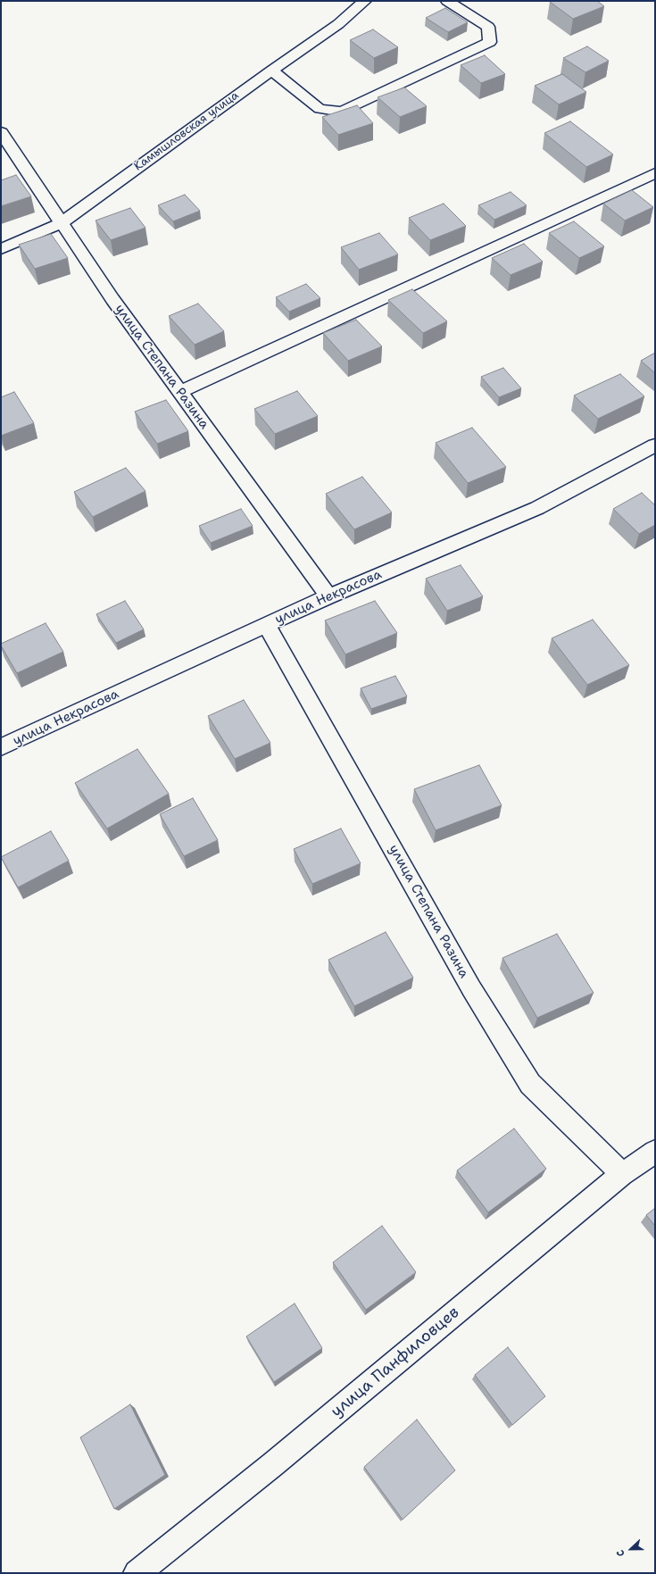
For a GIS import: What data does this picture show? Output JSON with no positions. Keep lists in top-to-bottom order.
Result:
{
  "streets": {
    "street": [
      "Камышловская улица",
      "улица Степана Разина",
      "улица Некрасова",
      "улица Панфиловцев"
    ]
  },
  "crossings": [
    ["Камышловская улица", "улица Степана Разина"],
    ["улица Степана Разина", "улица Некрасова"],
    ["улица Степана Разина", "улица Панфиловцев"]
  ],
  "north": "left"
}
